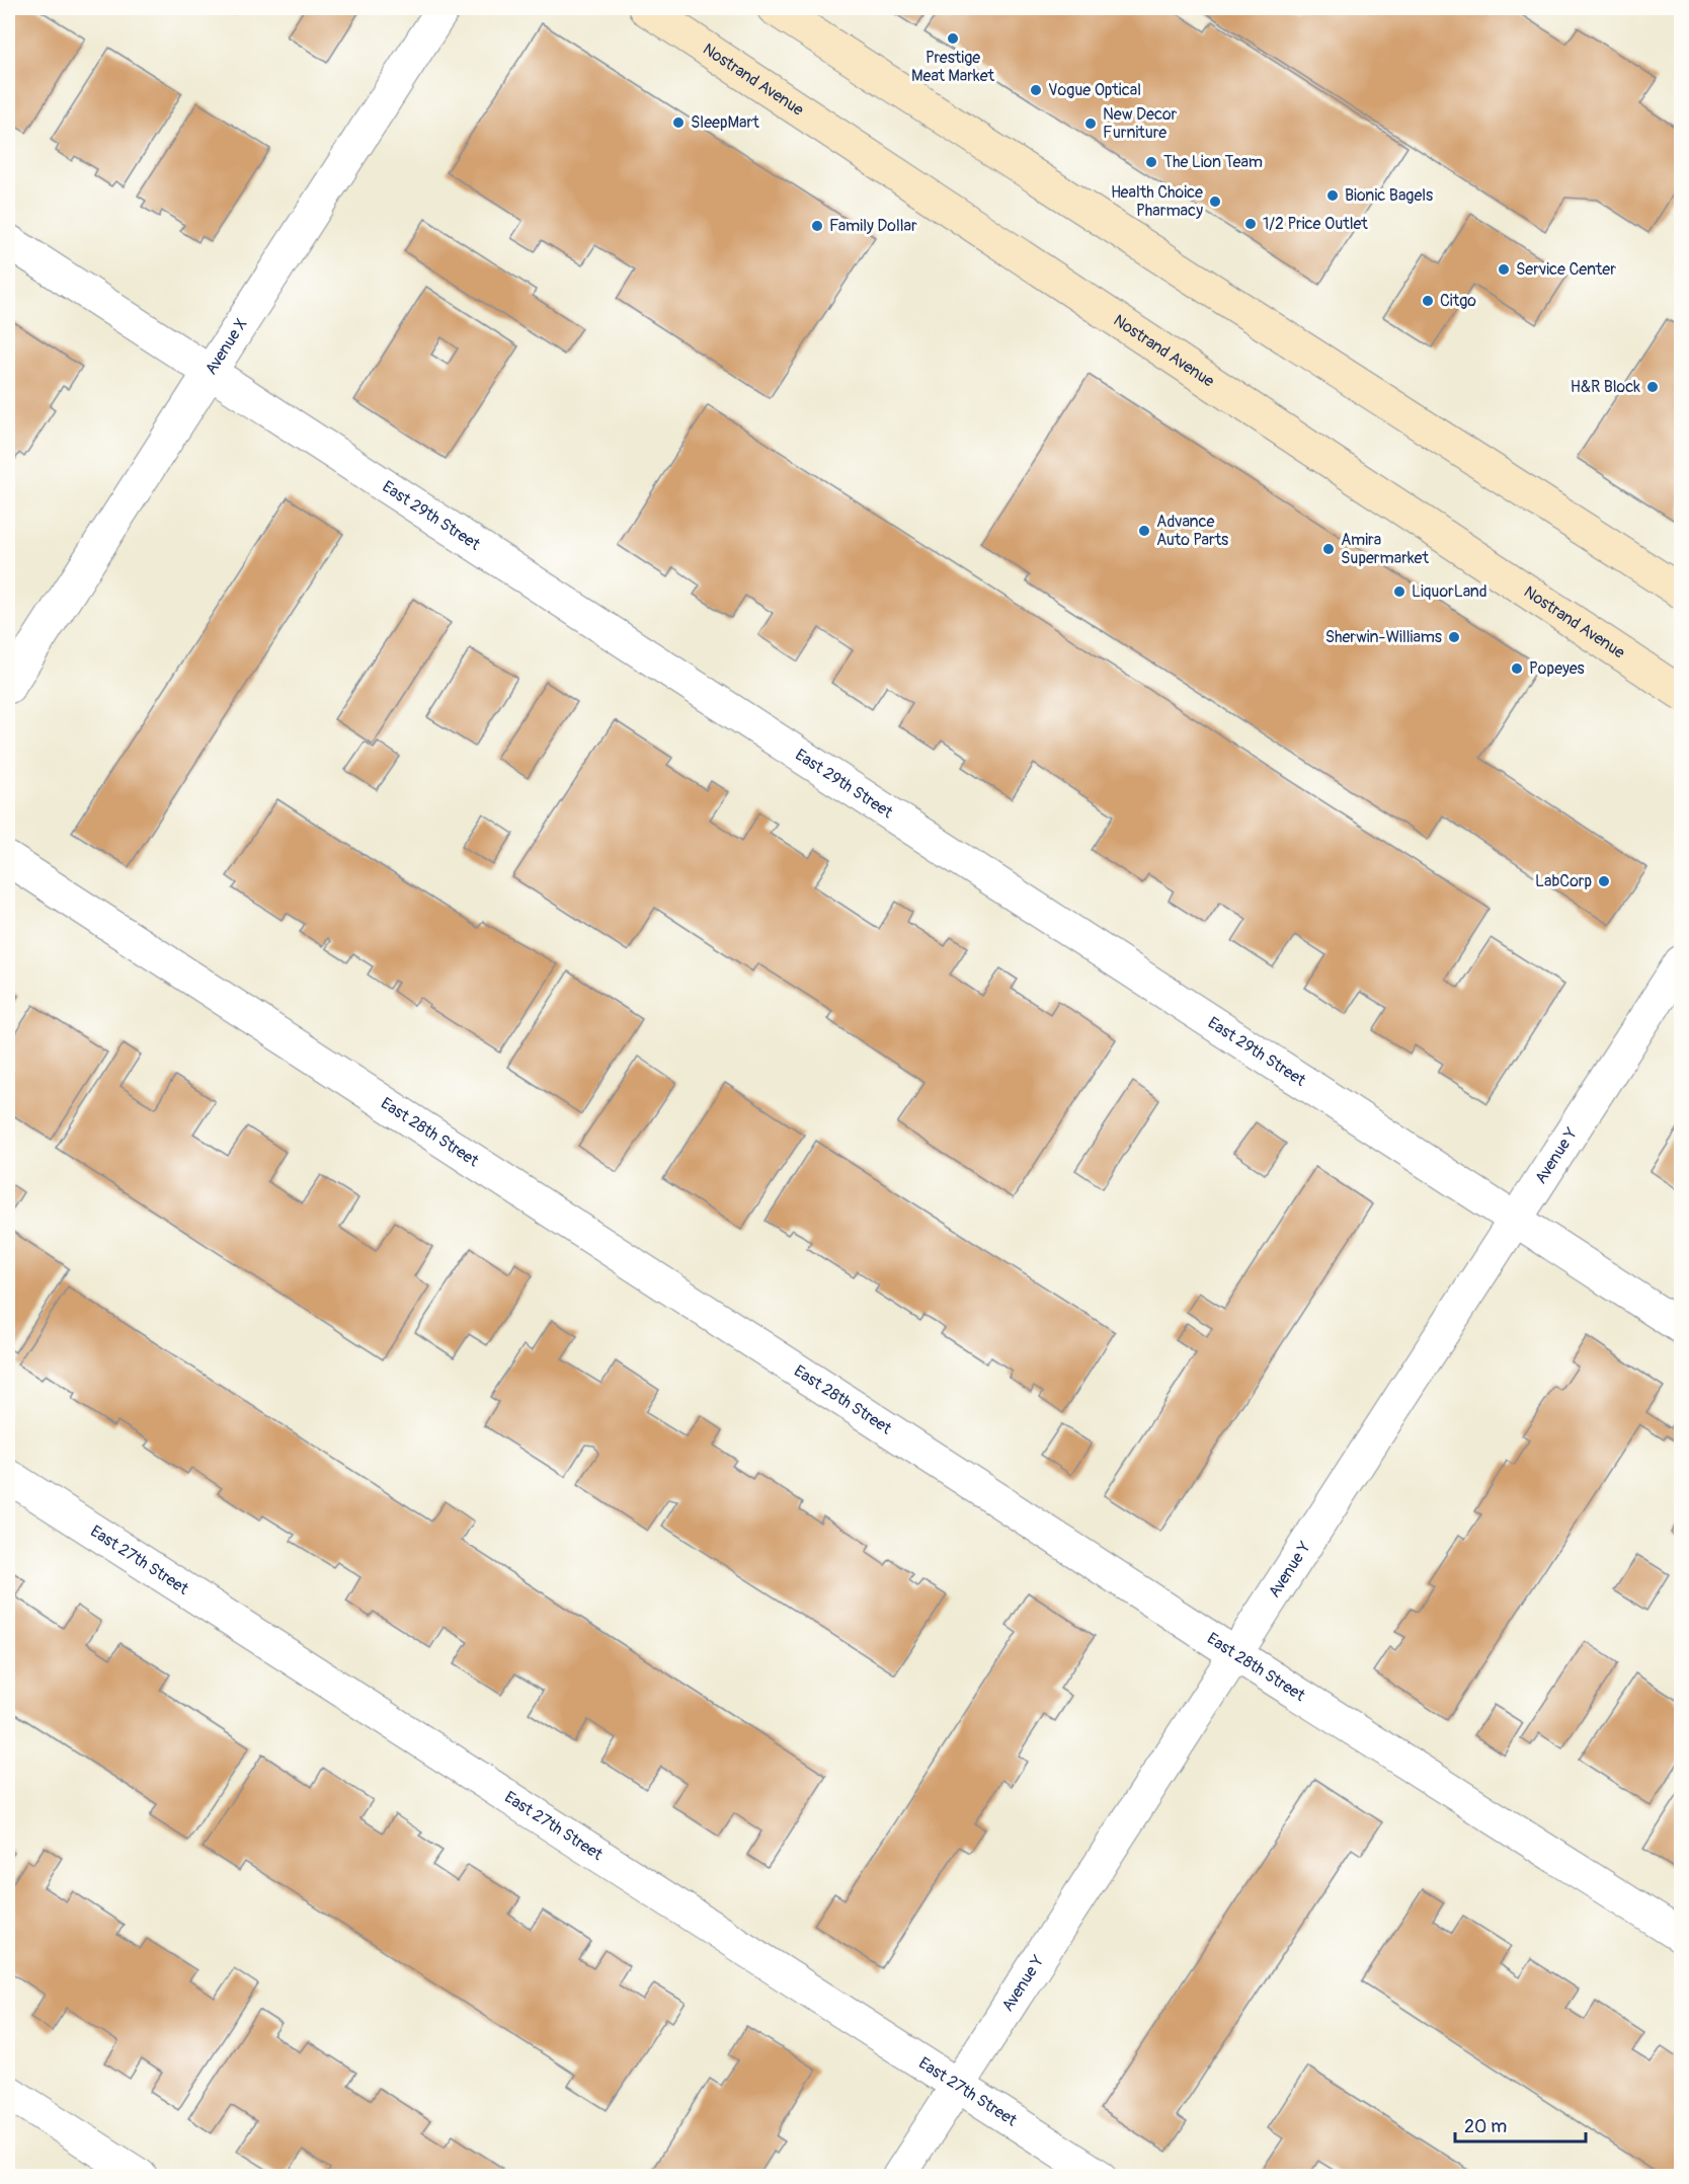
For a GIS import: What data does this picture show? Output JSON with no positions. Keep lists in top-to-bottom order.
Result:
{
  "streets": {
    "main road": ["Nostrand Avenue"],
    "street": [
      "Avenue X",
      "East 29th Street",
      "East 28th Street",
      "Avenue Y",
      "East 27th Street"
    ]
  },
  "crossings": [
    ["Avenue X", "East 29th Street"],
    ["East 29th Street", "Avenue Y"],
    ["East 28th Street", "Avenue Y"],
    ["Avenue Y", "East 27th Street"]
  ],
  "places": [
    "Prestige Meat Market",
    "Vogue Optical",
    "SleepMart",
    "New Decor Furniture",
    "The Lion Team",
    "Bionic Bagels",
    "Health Choice Pharmacy",
    "1/2 Price Outlet",
    "Family Dollar",
    "Service Center",
    "Citgo",
    "H&R Block",
    "Advance Auto Parts",
    "Amira Supermarket",
    "LiquorLand",
    "Sherwin-Williams",
    "Popeyes",
    "LabCorp"
  ],
  "scale_bar": "20 m"
}
